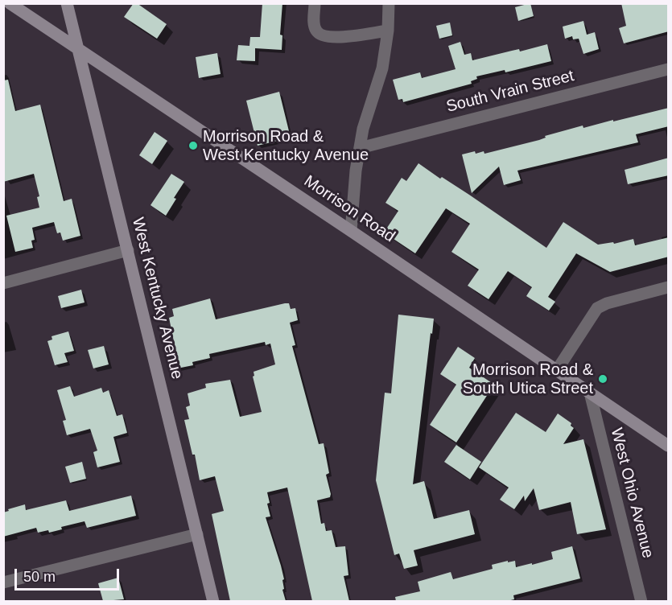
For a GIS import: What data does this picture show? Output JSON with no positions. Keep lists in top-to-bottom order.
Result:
{
  "streets": {
    "main road": ["Morrison Road", "West Kentucky Avenue"],
    "street": ["South Vrain Street", "West Ohio Avenue"]
  },
  "crossings": [
    ["Morrison Road", "West Kentucky Avenue"],
    ["Morrison Road", "West Ohio Avenue"]
  ],
  "places": ["Morrison Road & West Kentucky Avenue", "Morrison Road & South Utica Street"],
  "scale_bar": "50 m"
}
